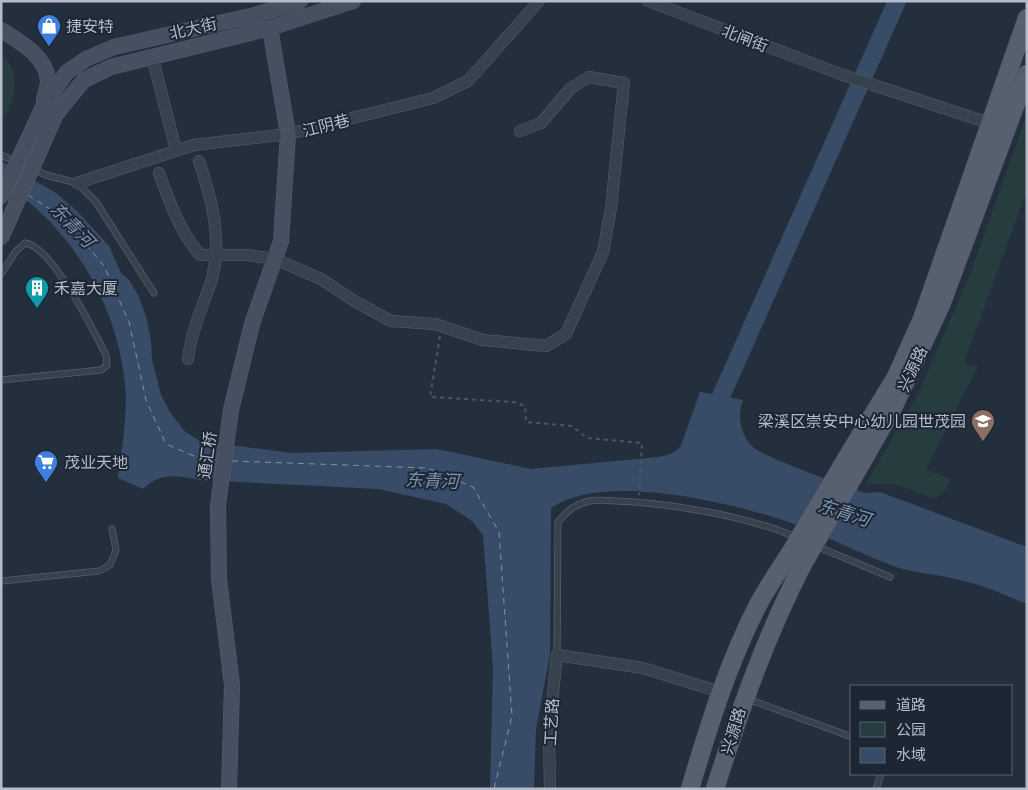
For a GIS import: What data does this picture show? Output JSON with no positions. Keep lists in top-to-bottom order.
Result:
{
  "streets": {
    "main road": ["兴源路"],
    "street": [
      "北大街",
      "北闸街",
      "江阴巷",
      "通汇桥",
      "工艺路"
    ]
  },
  "crossings": [
    ["北大街", "通汇桥"],
    ["北闸街", "兴源路"],
    ["江阴巷", "通汇桥"]
  ],
  "water": ["东青河"],
  "places": {
    "shop": ["捷安特"],
    "building": ["禾嘉大厦"],
    "school or university": ["梁溪区崇安中心幼儿园世茂园"],
    "supermarket": ["茂业天地"]
  },
  "legend": ["道路", "公园", "水域"]
}
